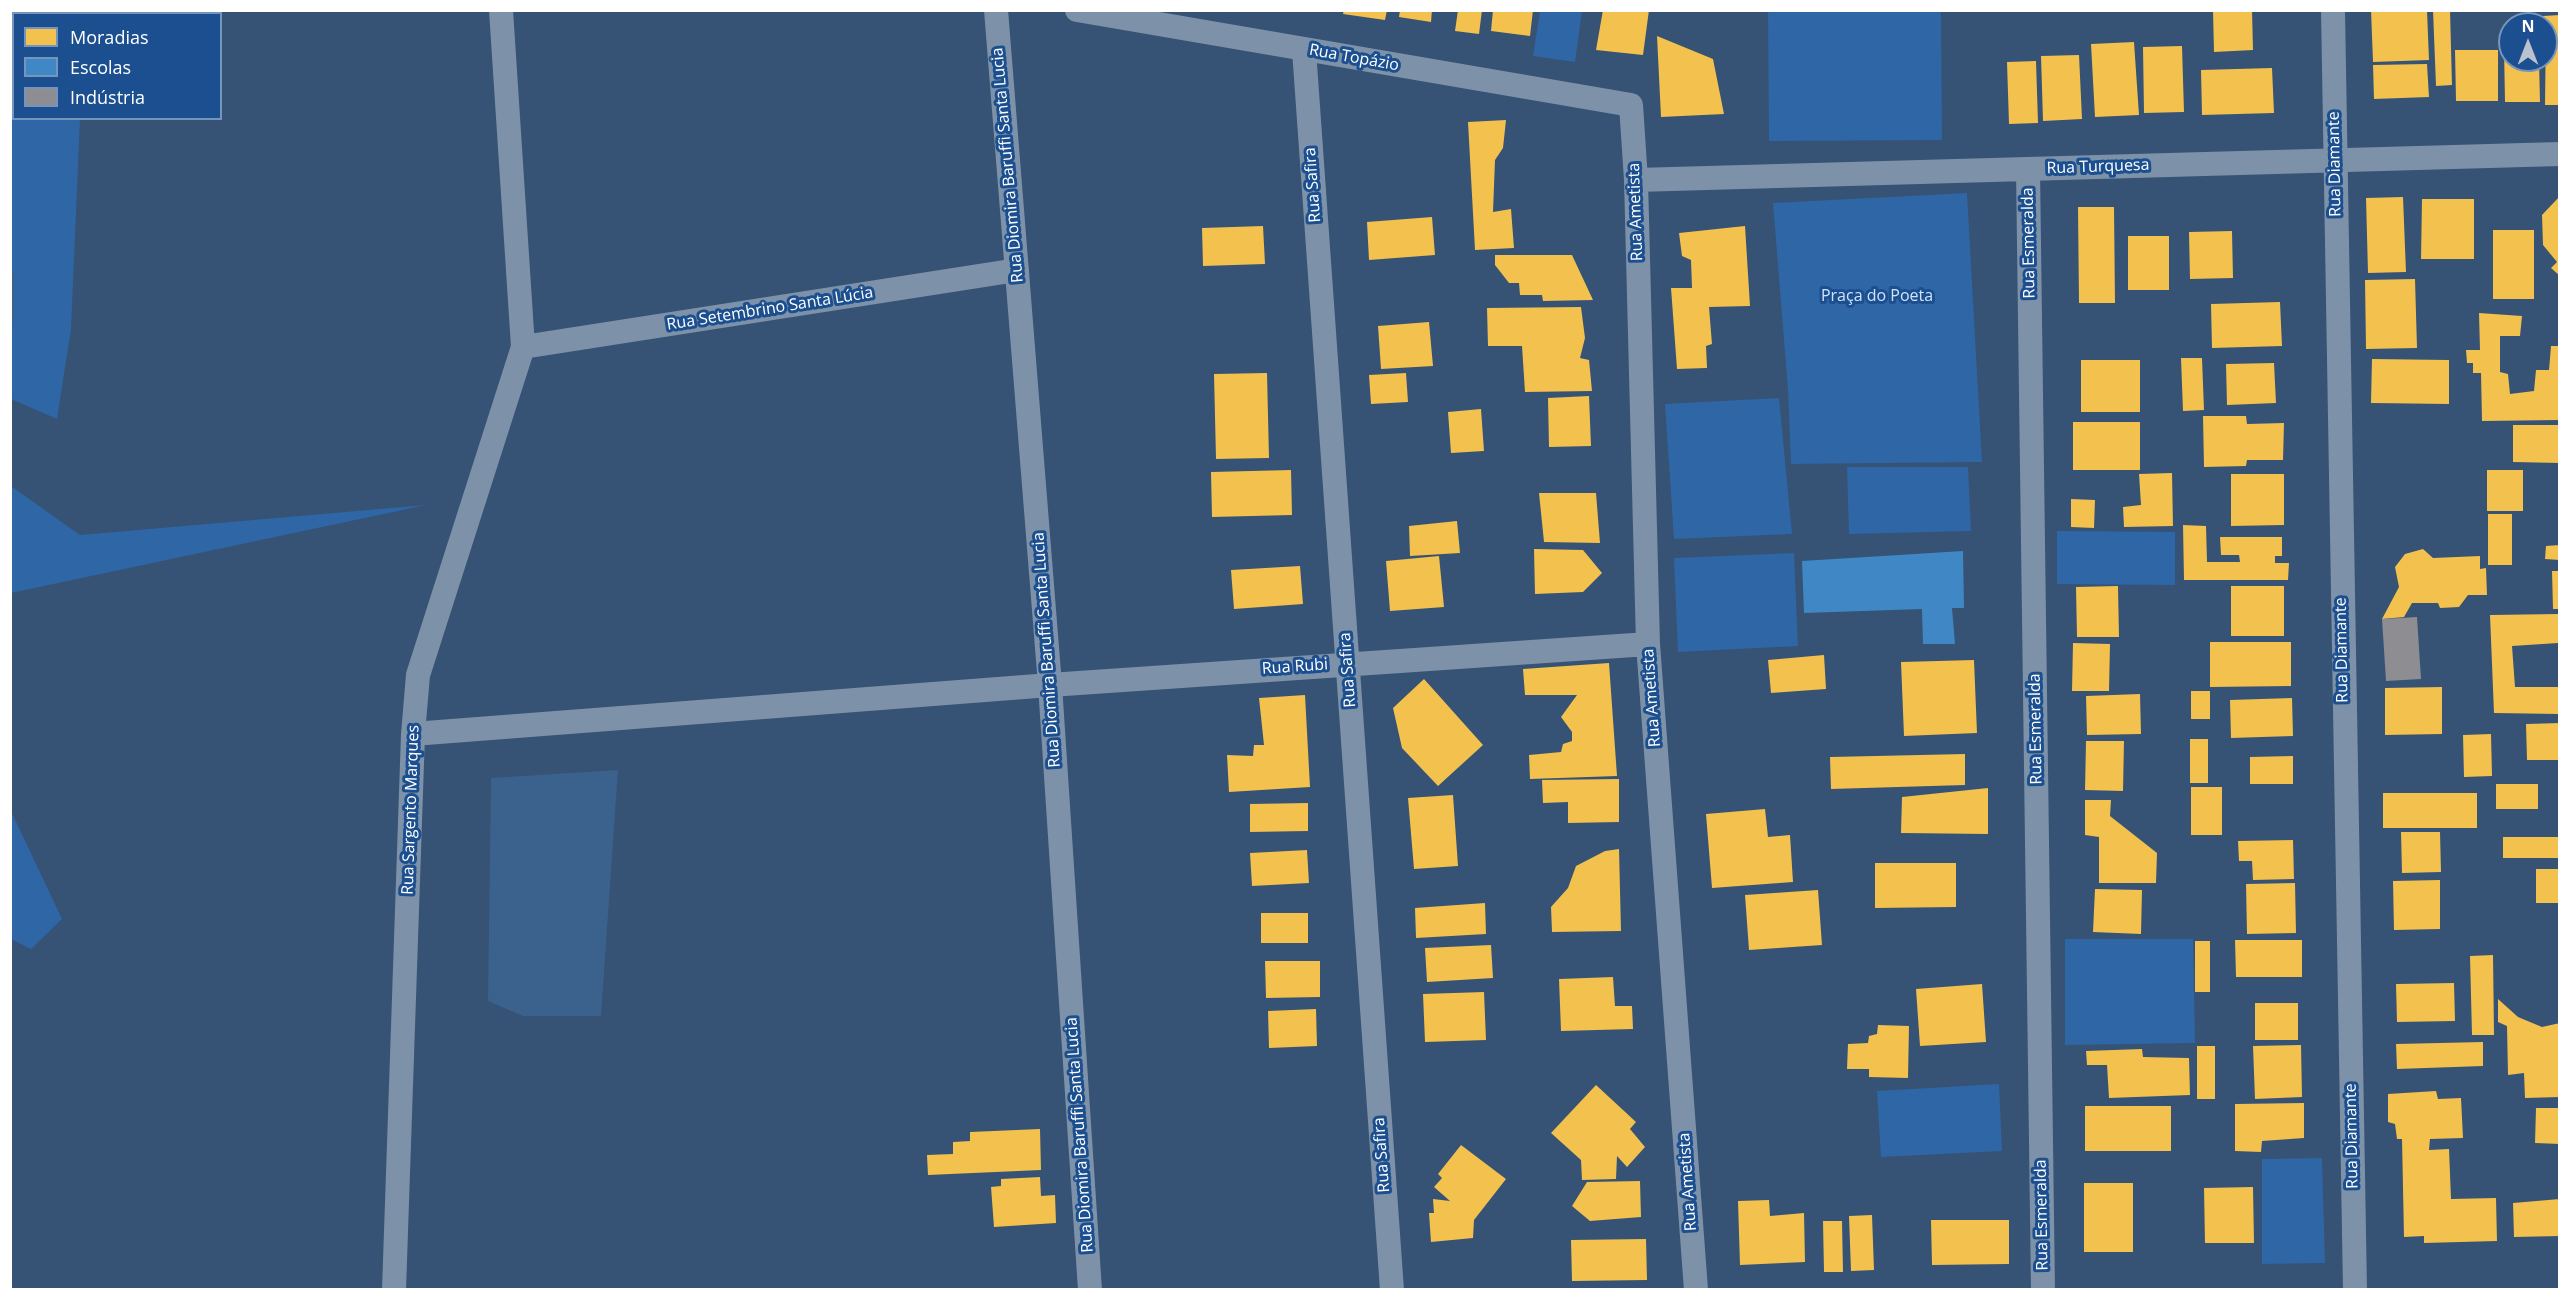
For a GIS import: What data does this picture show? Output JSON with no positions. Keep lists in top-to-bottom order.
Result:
{
  "streets": {
    "street": [
      "Rua Topázio",
      "Rua Diamante",
      "Rua Diomira Baruffi Santa Lucia",
      "Rua Turquesa",
      "Rua Safira",
      "Rua Ametista",
      "Rua Esmeralda",
      "Rua Setembrino Santa Lúcia",
      "Rua Rubi",
      "Rua Sargento Marques"
    ]
  },
  "crossings": [
    ["Rua Topázio", "Rua Safira"],
    ["Rua Topázio", "Rua Ametista"],
    ["Rua Diamante", "Rua Turquesa"],
    ["Rua Diomira Baruffi Santa Lucia", "Rua Setembrino Santa Lúcia"],
    ["Rua Diomira Baruffi Santa Lucia", "Rua Rubi"],
    ["Rua Turquesa", "Rua Ametista"],
    ["Rua Turquesa", "Rua Esmeralda"],
    ["Rua Safira", "Rua Rubi"],
    ["Rua Ametista", "Rua Rubi"],
    ["Rua Setembrino Santa Lúcia", "Rua Sargento Marques"],
    ["Rua Rubi", "Rua Sargento Marques"]
  ],
  "parks": ["Praça do Poeta"],
  "legend": ["Moradias", "Escolas", "Indústria"],
  "north": "top"
}
